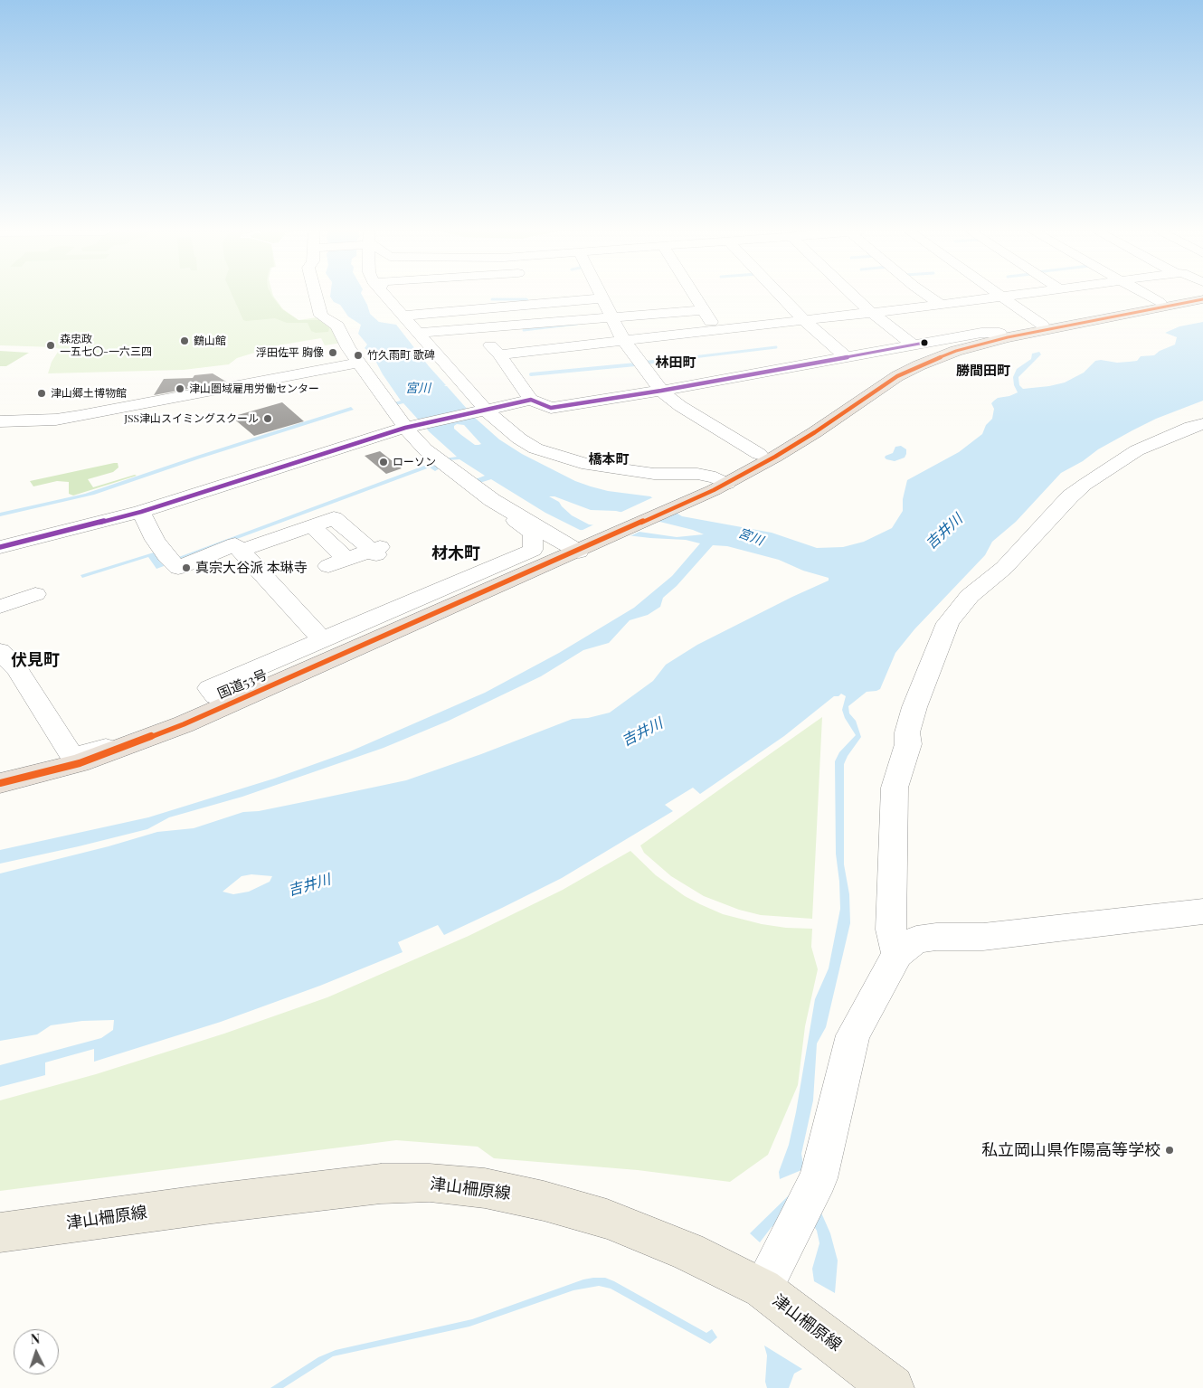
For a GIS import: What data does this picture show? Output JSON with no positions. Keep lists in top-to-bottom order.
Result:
{
  "streets": {
    "highway": ["国道53号"],
    "main road": ["津山柵原線"]
  },
  "districts": [
    "林田町",
    "勝間田町",
    "橋本町",
    "材木町",
    "伏見町"
  ],
  "water": ["宮川", "吉井川"],
  "places": [
    "鶴山館",
    "森忠政 一五七〇-一六三四",
    "浮田佐平 胸像",
    "竹久雨町 歌碑",
    "津山圏域雇用労働センター",
    "津山郷土博物館",
    "JSS津山スイミングスクール",
    "ローソン",
    "真宗大谷派 本琳寺",
    "私立岡山県作陽高等学校"
  ],
  "north": "top"
}
